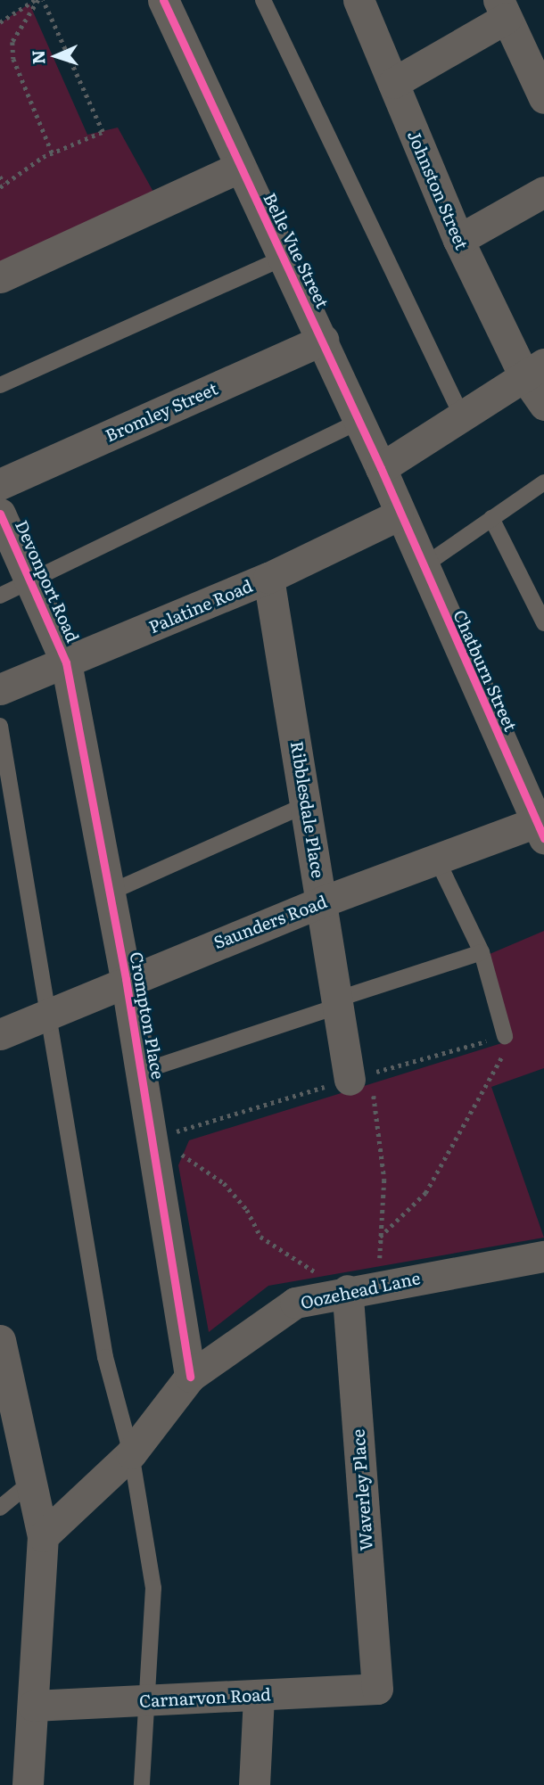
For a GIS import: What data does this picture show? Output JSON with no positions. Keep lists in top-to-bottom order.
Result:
{
  "streets": {
    "street": [
      "Johnston Street",
      "Belle Vue Street",
      "Bromley Street",
      "Devonport Road",
      "Palatine Road",
      "Chatburn Street",
      "Ribblesdale Place",
      "Saunders Road",
      "Crompton Place",
      "Oozehead Lane",
      "Waverley Place",
      "Carnarvon Road"
    ]
  },
  "crossings": [
    ["Belle Vue Street", "Bromley Street"],
    ["Belle Vue Street", "Palatine Road"],
    ["Belle Vue Street", "Chatburn Street"],
    ["Devonport Road", "Palatine Road"],
    ["Devonport Road", "Crompton Place"],
    ["Palatine Road", "Chatburn Street"],
    ["Palatine Road", "Ribblesdale Place"],
    ["Palatine Road", "Crompton Place"],
    ["Chatburn Street", "Saunders Road"],
    ["Ribblesdale Place", "Saunders Road"],
    ["Saunders Road", "Crompton Place"],
    ["Crompton Place", "Oozehead Lane"],
    ["Oozehead Lane", "Waverley Place"],
    ["Waverley Place", "Carnarvon Road"]
  ],
  "north": "left"
}
